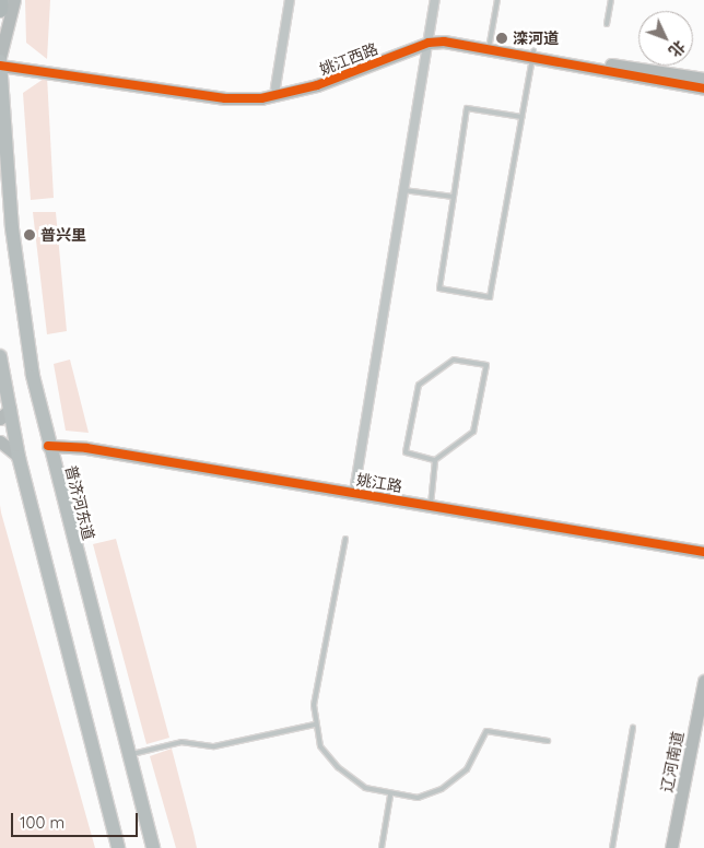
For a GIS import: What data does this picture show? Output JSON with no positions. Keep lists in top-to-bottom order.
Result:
{
  "streets": {
    "main road": ["普济河东道"],
    "street": ["姚江西路", "姚江路", "辽河南道"]
  },
  "crossings": [
    ["姚江西路", "普济河东道"],
    ["姚江路", "普济河东道"]
  ],
  "places": ["滦河道", "普兴里"],
  "scale_bar": "100 m",
  "north": "bottom right"
}
